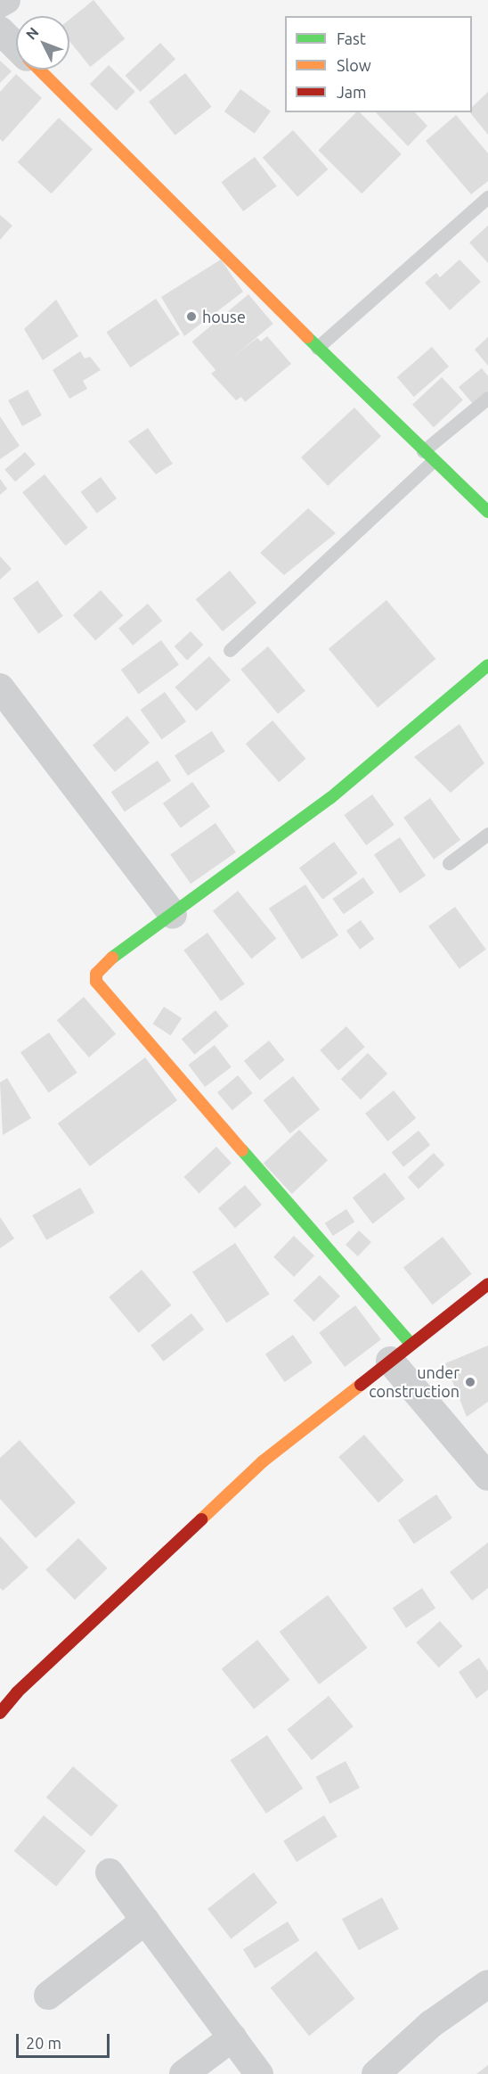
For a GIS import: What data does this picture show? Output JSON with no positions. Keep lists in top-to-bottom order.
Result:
{
  "places": ["house", "under construction"],
  "legend": ["Fast", "Slow", "Jam"],
  "scale_bar": "20 m",
  "north": "top left"
}
